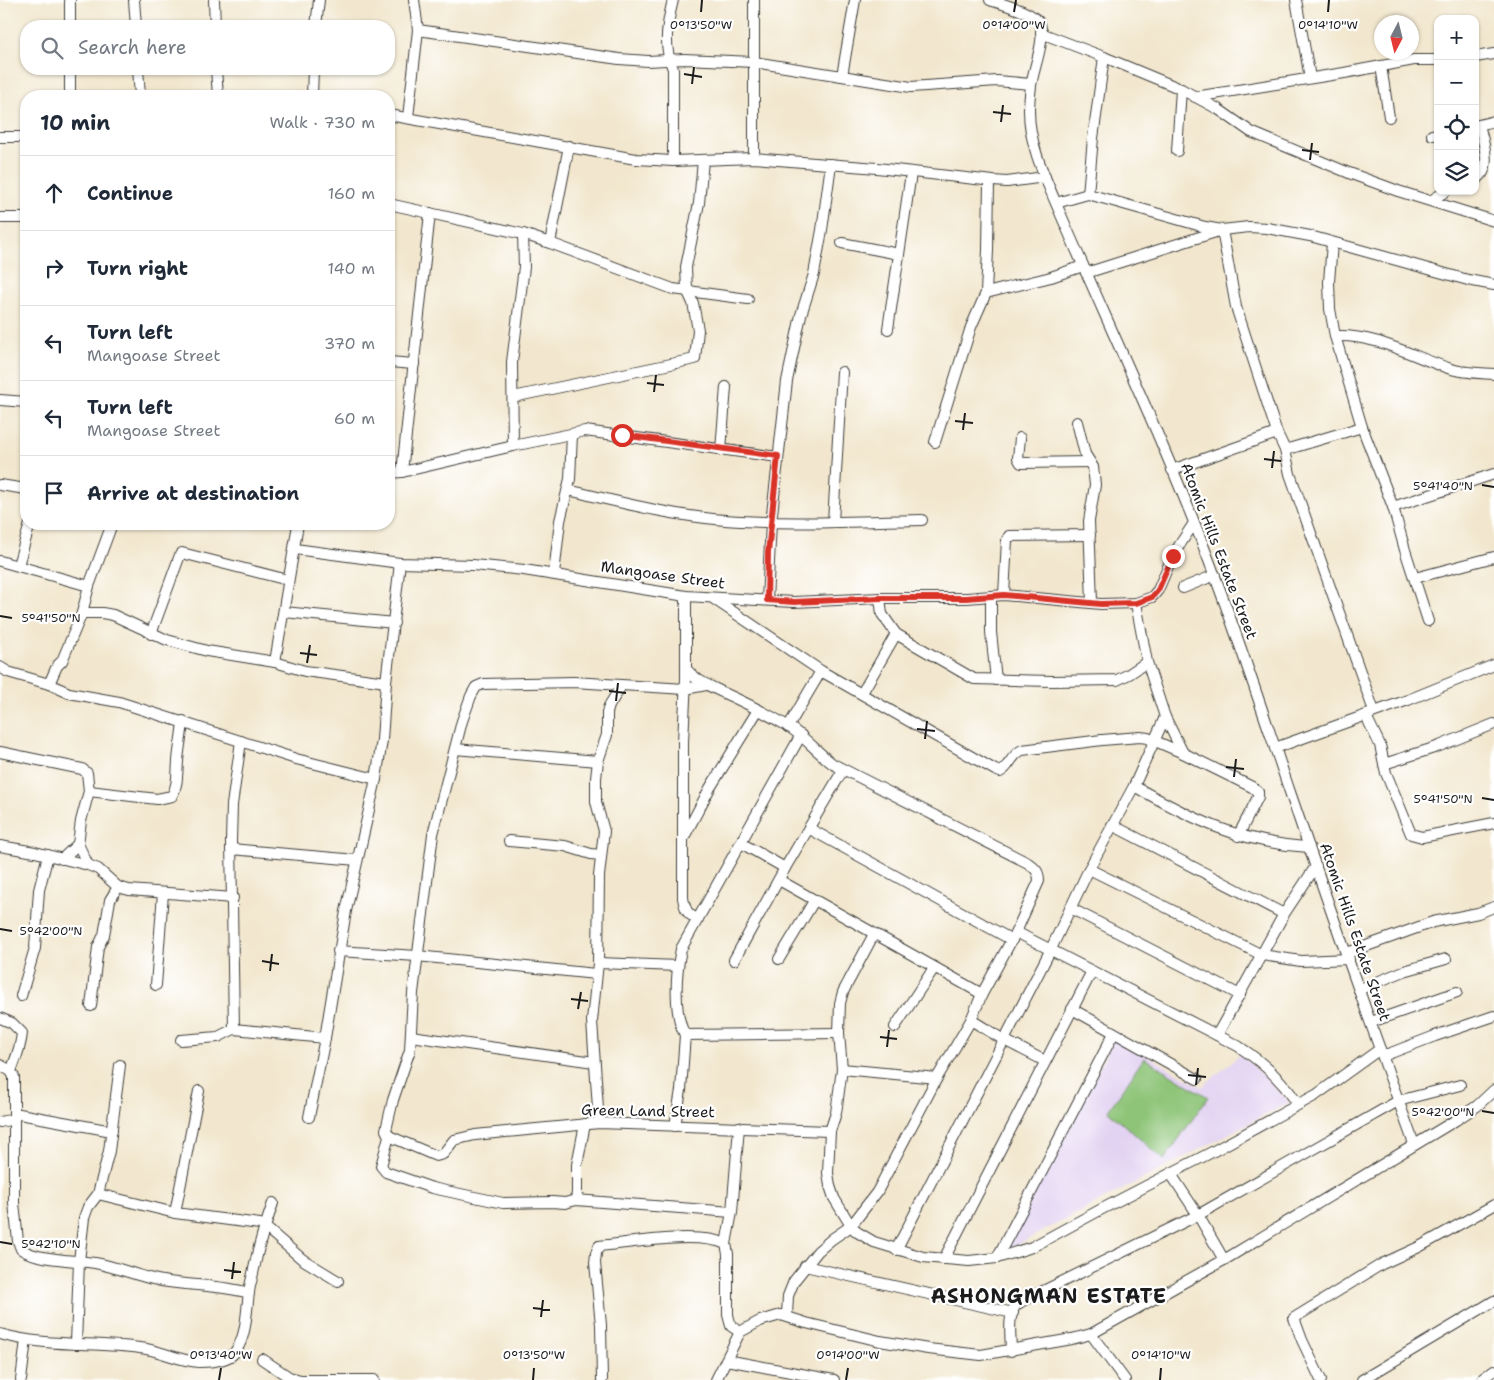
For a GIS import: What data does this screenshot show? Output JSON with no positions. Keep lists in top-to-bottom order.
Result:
{
  "streets": {
    "street": ["Atomic Hills Estate Street", "Mangoase Street", "Green Land Street"]
  },
  "crossings": [
    ["Atomic Hills Estate Street", "Mangoase Street"]
  ],
  "districts": ["ASHONGMAN ESTATE"],
  "north": "bottom",
  "page": {
    "map_buttons": ["+", "−"],
    "search": "Search here",
    "heading": ["10 min", "Walk · 730 m"],
    "list": [
      ["Continue", "160 m"],
      ["Turn right", "140 m"],
      ["Turn left", "Mangoase Street", "370 m"],
      ["Turn left", "Mangoase Street", "60 m"],
      "Arrive at destination"
    ]
  },
  "coordinates": [
    "0°13'50\"W",
    "0°14'00\"W",
    "0°14'10\"W",
    "5°41'40\"N",
    "5°41'50\"N",
    "5°42'00\"N",
    "5°42'10\"N",
    "0°13'40\"W"
  ]
}
